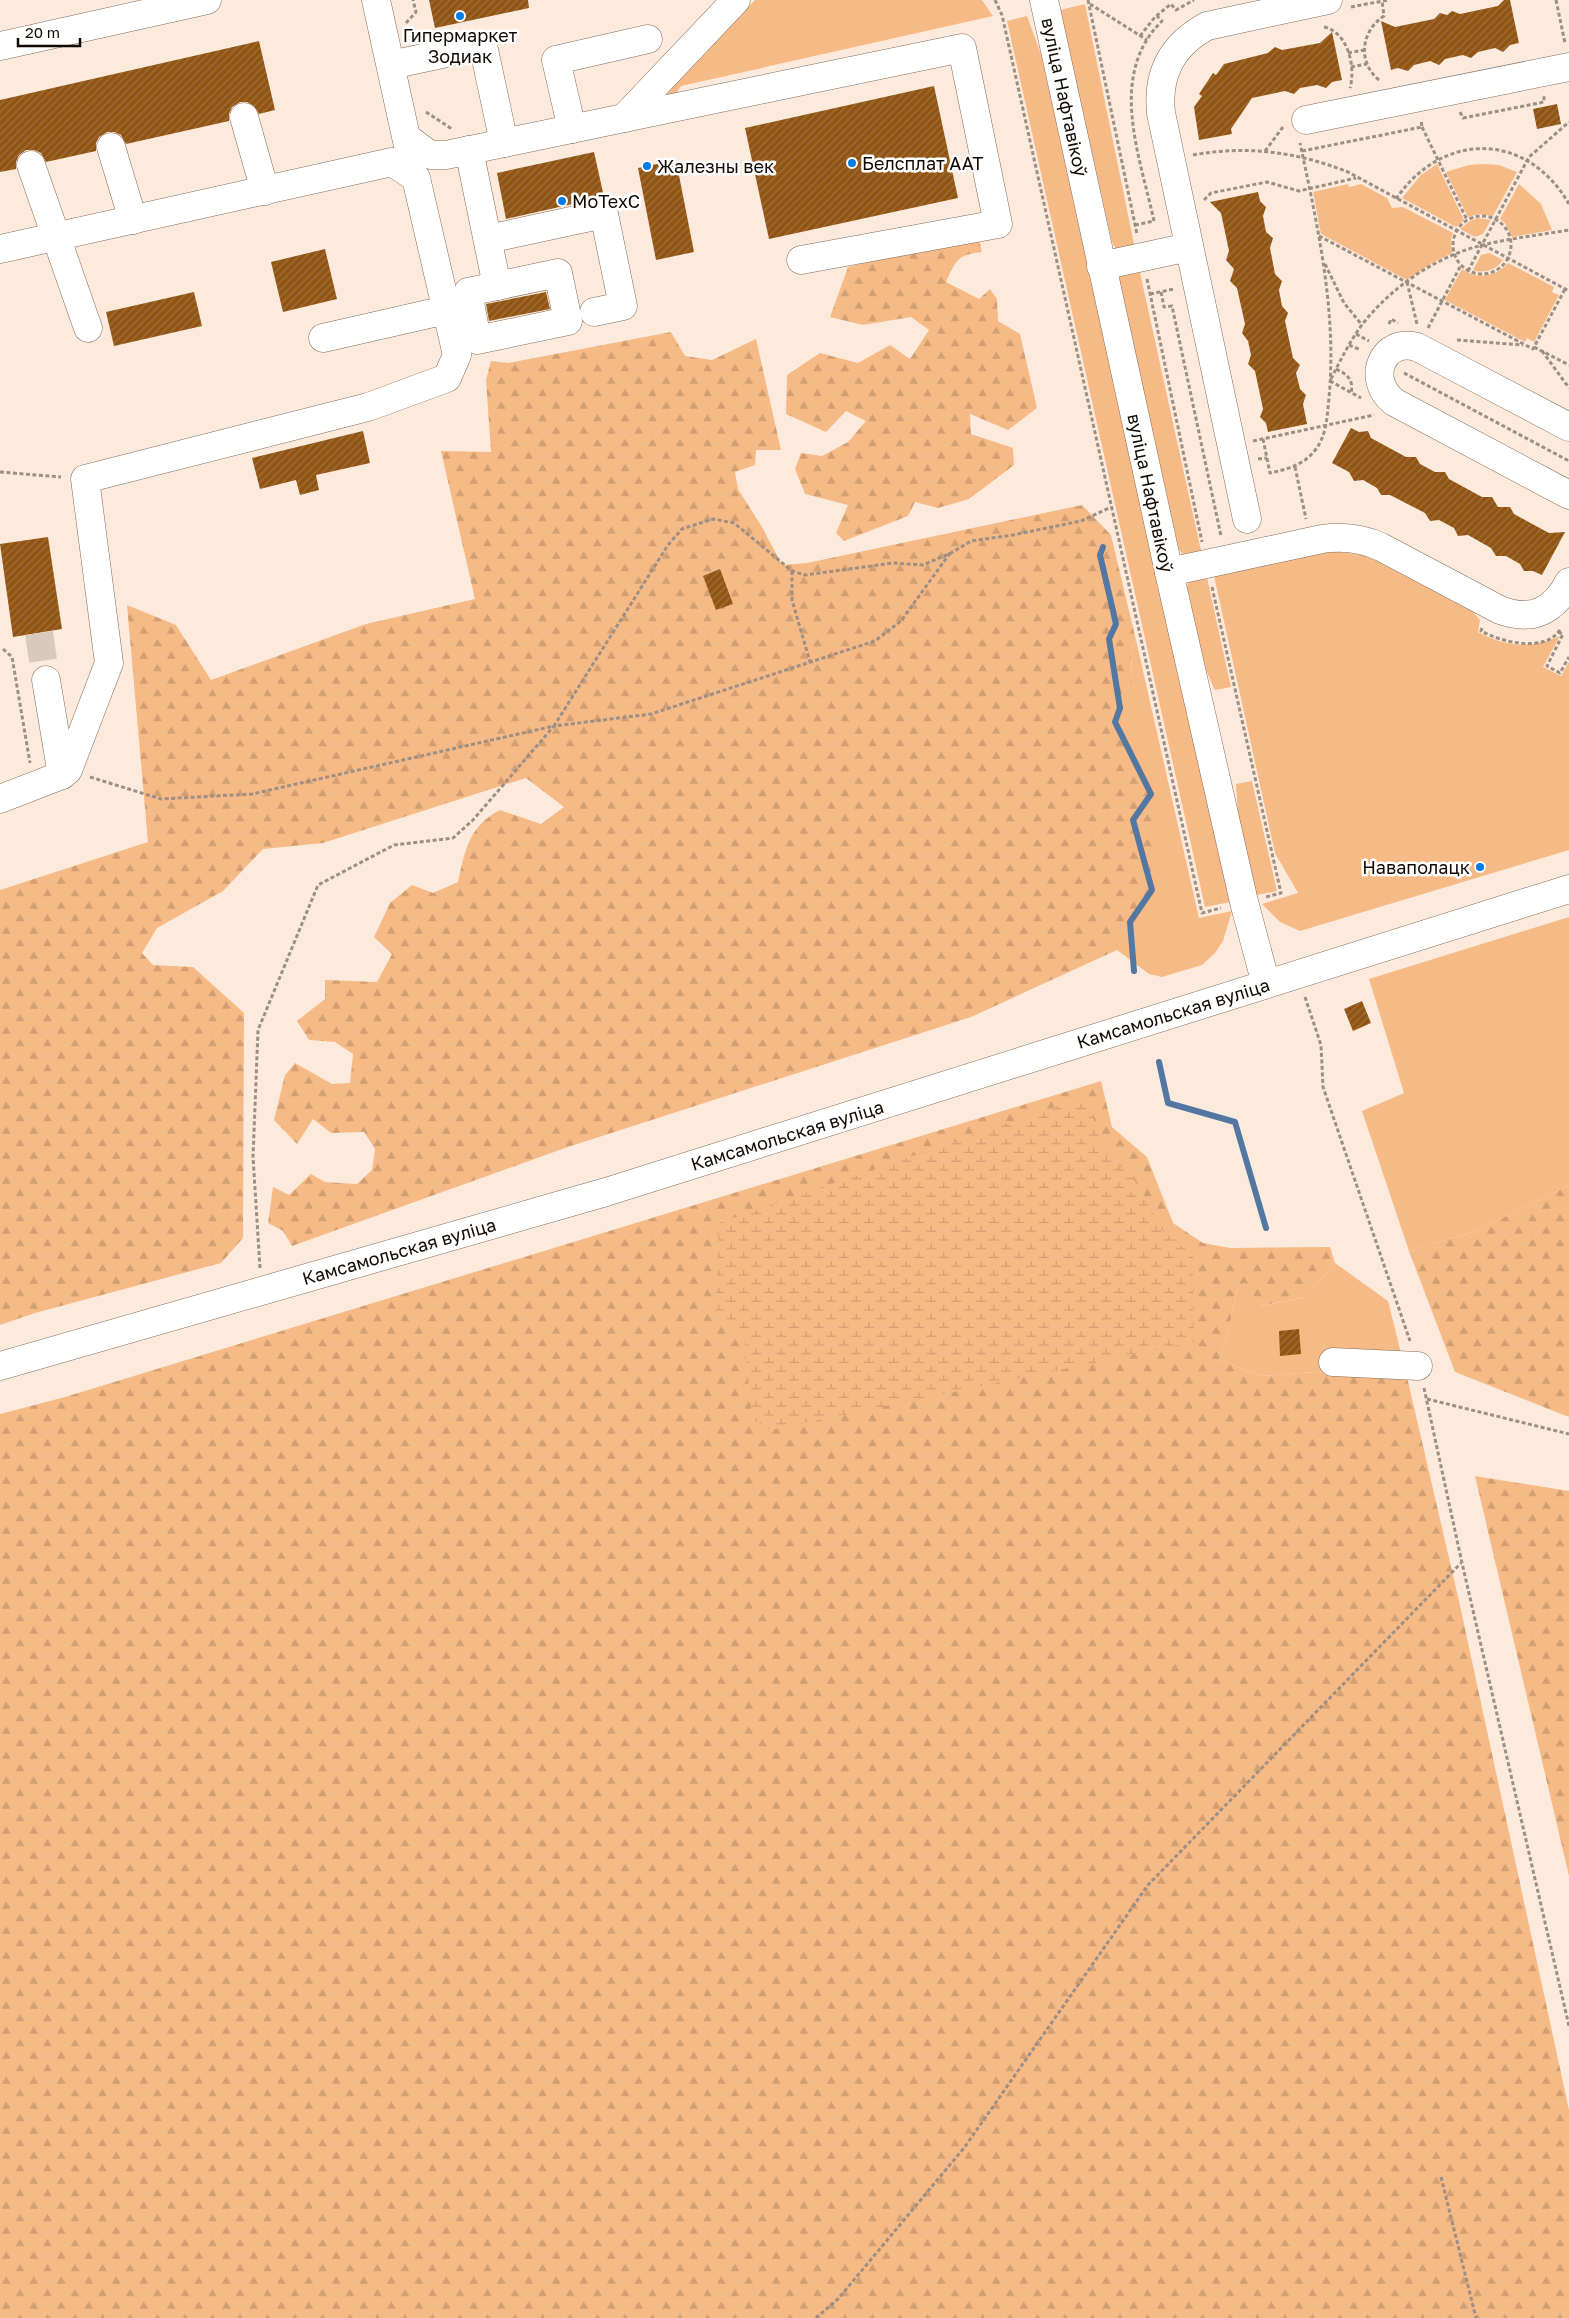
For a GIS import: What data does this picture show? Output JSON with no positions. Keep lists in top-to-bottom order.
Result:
{
  "streets": {
    "main road": ["вуліца Нафтавікоў", "Камсамольская вуліца"]
  },
  "crossings": [
    ["вуліца Нафтавікоў", "Камсамольская вуліца"]
  ],
  "places": [
    "Гипермаркет Зодиак",
    "Белсплат ААТ",
    "Жалезны век",
    "MoTexC",
    "Наваполацк"
  ],
  "scale_bar": "20 m"
}
